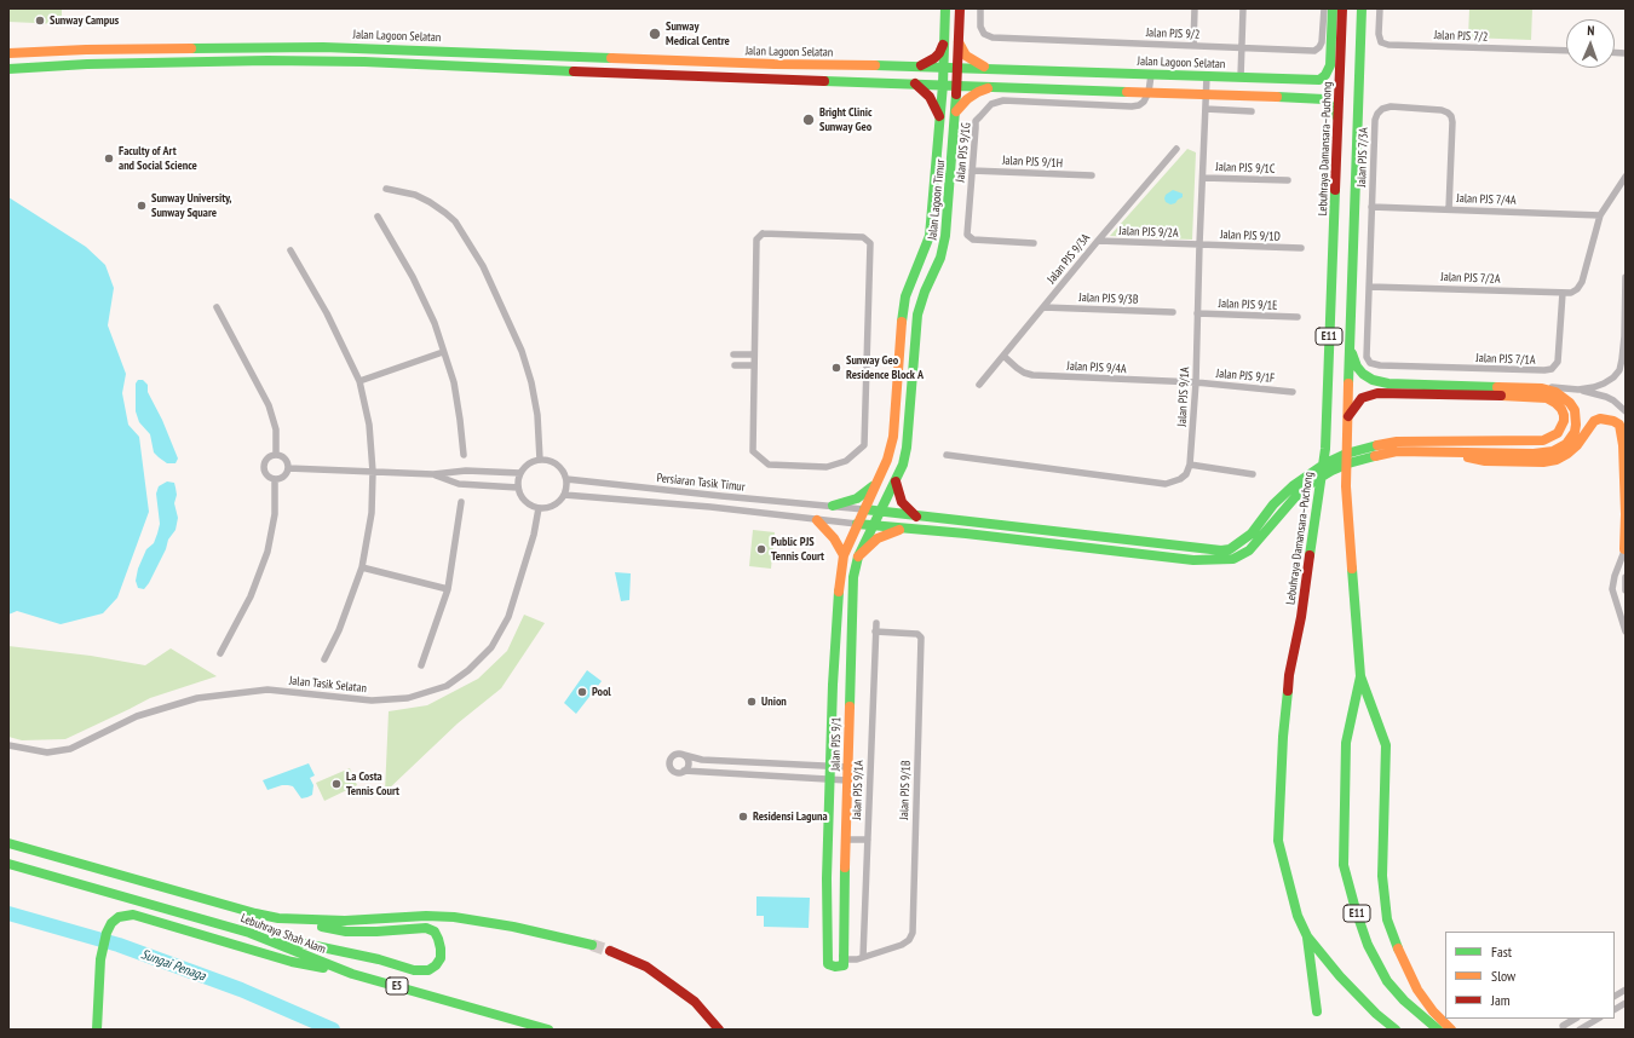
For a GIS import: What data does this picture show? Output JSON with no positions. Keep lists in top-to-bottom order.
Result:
{
  "streets": {
    "main road": [
      "Jalan Lagoon Selatan",
      "Lebuhraya Damansara–Puchong",
      "Jalan Lagoon Timur",
      "E11",
      "Jalan PJS 9/1",
      "Lebuhraya Shah Alam",
      "E5"
    ],
    "street": [
      "Jalan PJS 9/2",
      "Jalan PJS 7/2",
      "Jalan PJS 9/1G",
      "Jalan PJS 7/3A",
      "Jalan PJS 9/1H",
      "Jalan PJS 9/1C",
      "Jalan PJS 7/4A",
      "Jalan PJS 9/2A",
      "Jalan PJS 9/1D",
      "Jalan PJS 9/3A",
      "Jalan PJS 7/2A",
      "Jalan PJS 9/3B",
      "Jalan PJS 9/1E",
      "Jalan PJS 7/1A",
      "Jalan PJS 9/4A",
      "Jalan PJS 9/1F",
      "Jalan PJS 9/1A",
      "Persiaran Tasik Timur",
      "Jalan Tasik Selatan",
      "Jalan PJS 9/1B"
    ]
  },
  "crossings": [
    ["Jalan Lagoon Selatan", "Jalan Lagoon Timur"],
    ["Jalan Lagoon Selatan", "Jalan PJS 9/1A"],
    ["Jalan PJS 9/1G", "Jalan PJS 9/1H"],
    ["Jalan PJS 7/3A", "Jalan PJS 7/4A"],
    ["Jalan PJS 7/3A", "Jalan PJS 7/2A"],
    ["Jalan PJS 7/3A", "Jalan PJS 7/1A"],
    ["Jalan PJS 9/1C", "Jalan PJS 9/1A"],
    ["Jalan Lagoon Timur", "Persiaran Tasik Timur"],
    ["Jalan Lagoon Timur", "Jalan PJS 9/1"],
    ["Jalan PJS 7/4A", "Jalan PJS 7/2A"],
    ["Jalan PJS 9/2A", "Jalan PJS 9/1D"],
    ["Jalan PJS 9/2A", "Jalan PJS 9/3A"],
    ["Jalan PJS 9/2A", "Jalan PJS 9/1A"],
    ["Jalan PJS 9/1D", "Jalan PJS 9/1A"],
    ["Jalan PJS 9/3A", "Jalan PJS 9/3B"],
    ["Jalan PJS 9/3A", "Jalan PJS 9/4A"],
    ["Jalan PJS 7/2A", "Jalan PJS 7/1A"],
    ["Jalan PJS 9/1E", "Jalan PJS 9/1A"],
    ["Jalan PJS 9/4A", "Jalan PJS 9/1F"],
    ["Jalan PJS 9/4A", "Jalan PJS 9/1A"],
    ["Jalan PJS 9/1F", "Jalan PJS 9/1A"],
    ["Jalan PJS 9/1A", "Jalan PJS 9/1B"],
    ["Persiaran Tasik Timur", "Jalan Tasik Selatan"],
    ["Persiaran Tasik Timur", "Jalan PJS 9/1"]
  ],
  "water": ["Sungai Penaga"],
  "places": [
    "Sunway Campus",
    "Sunway Medical Centre",
    "Bright Clinic Sunway Geo",
    "Faculty of Art and Social Science",
    "Sunway University, Sunway Square",
    "Sunway Geo Residence Block A",
    "Public PJS Tennis Court",
    "Pool",
    "Union",
    "La Costa Tennis Court",
    "Residensi Laguna"
  ],
  "legend": ["Fast", "Slow", "Jam"],
  "north": "top"
}
